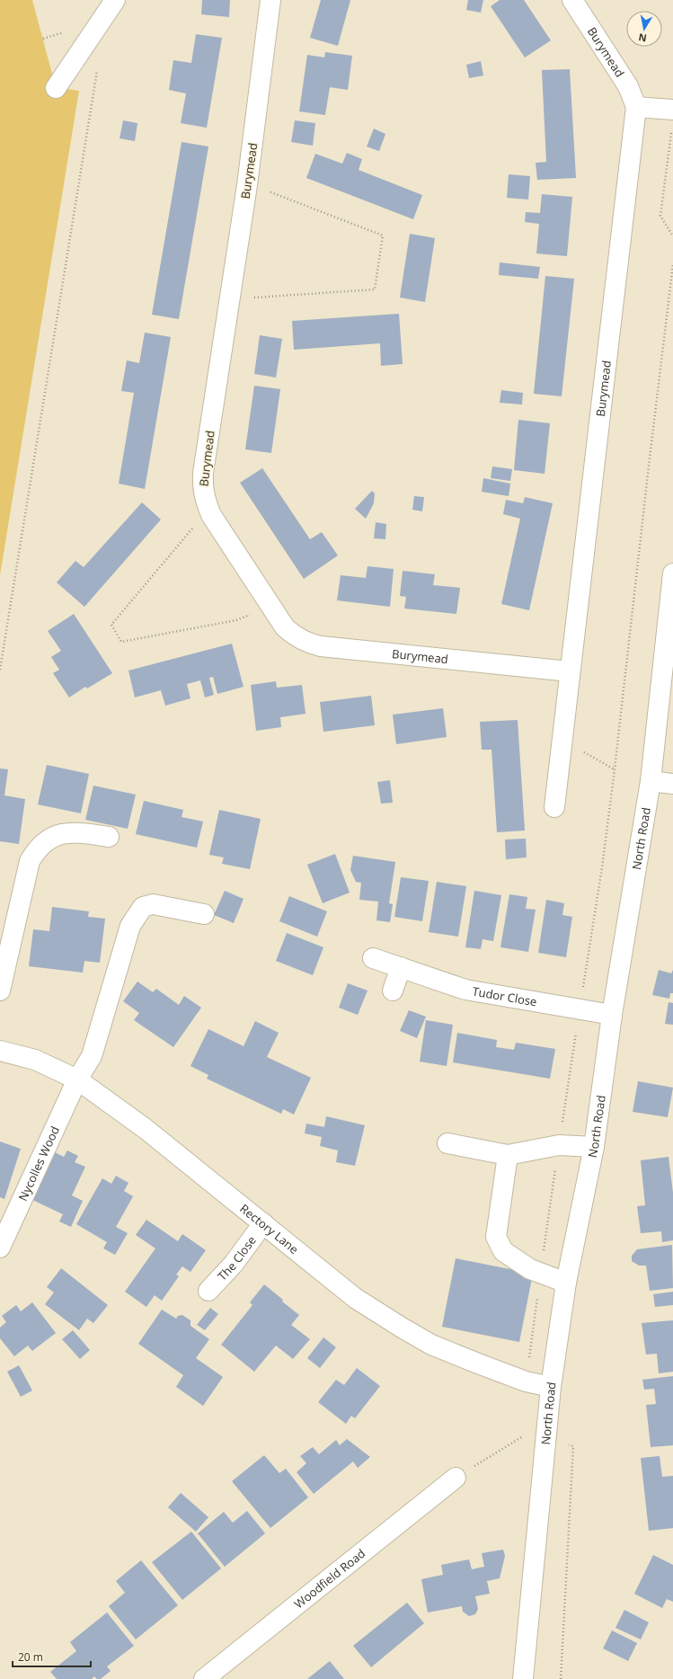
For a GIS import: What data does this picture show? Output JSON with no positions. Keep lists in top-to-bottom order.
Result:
{
  "streets": {
    "street": [
      "Burymead",
      "North Road",
      "Tudor Close",
      "Nycolles Wood",
      "Rectory Lane",
      "The Close",
      "Woodfield Road"
    ]
  },
  "crossings": [
    ["North Road", "Tudor Close"],
    ["North Road", "Rectory Lane"],
    ["Nycolles Wood", "Rectory Lane"],
    ["Rectory Lane", "The Close"]
  ],
  "scale_bar": "20 m",
  "north": "bottom"
}
